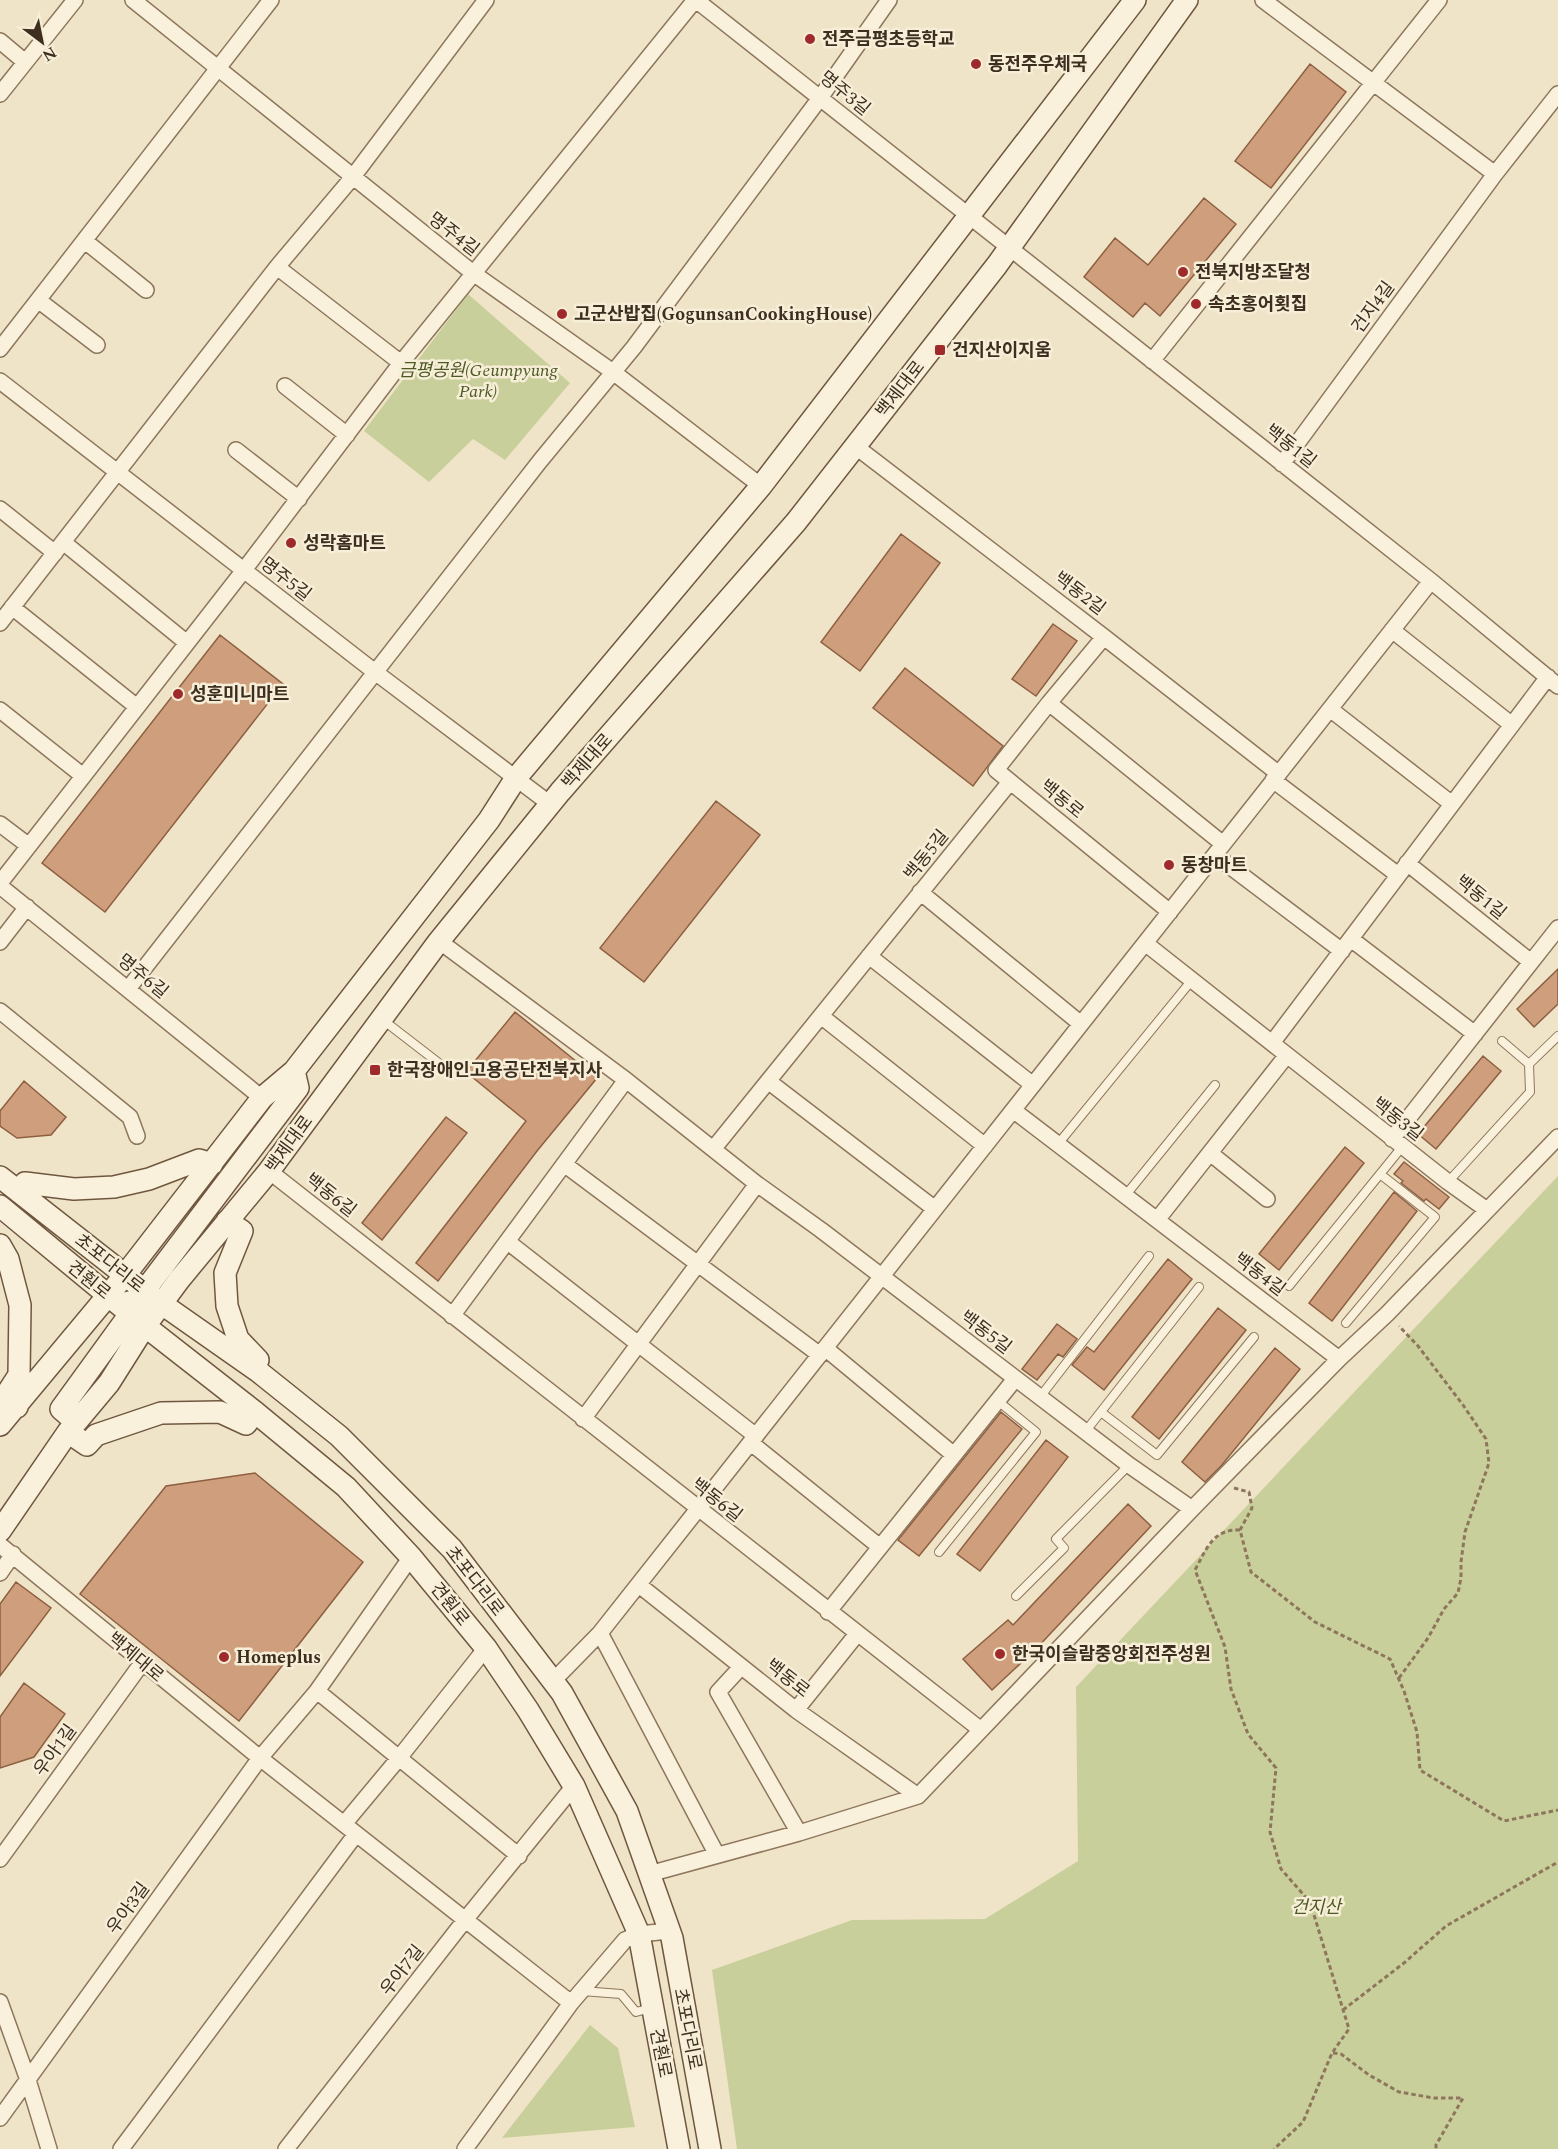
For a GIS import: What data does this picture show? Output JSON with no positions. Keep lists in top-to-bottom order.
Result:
{
  "streets": {
    "street": [
      "명주3길",
      "명주4길",
      "건지4길",
      "백제대로",
      "백동1길",
      "명주5길",
      "백동2길",
      "백동로",
      "백동5길",
      "명주6길",
      "백동3길",
      "백동6길",
      "초포다리로",
      "백동4길",
      "견훤로",
      "우아1길",
      "우아3길",
      "우아7길"
    ]
  },
  "crossings": [
    ["명주3길", "백제대로"],
    ["명주3길", "백동1길"],
    ["건지4길", "백동1길"],
    ["백제대로", "백동1길"],
    ["백제대로", "명주5길"],
    ["백제대로", "백동2길"],
    ["백제대로", "백동5길"],
    ["백제대로", "백동6길"],
    ["백제대로", "초포다리로"],
    ["백제대로", "견훤로"],
    ["백제대로", "우아1길"],
    ["백제대로", "우아3길"],
    ["백동로", "백동5길"],
    ["견훤로", "우아3길"],
    ["견훤로", "우아7길"]
  ],
  "parks": ["금평공원(Geumpyung Park)", "건지산"],
  "places": {
    "other": [
      "전주금평초등학교",
      "동전주우체국",
      "전북지방조달청",
      "속초홍어횟집",
      "고군산밥집(GogunsanCookingHouse)",
      "성락홈마트",
      "성훈미니마트",
      "동창마트",
      "한국이슬람중앙회전주성원",
      "Homeplus"
    ],
    "transit": ["건지산이지움", "한국장애인고용공단전북지사"]
  },
  "north": "bottom right"
}
